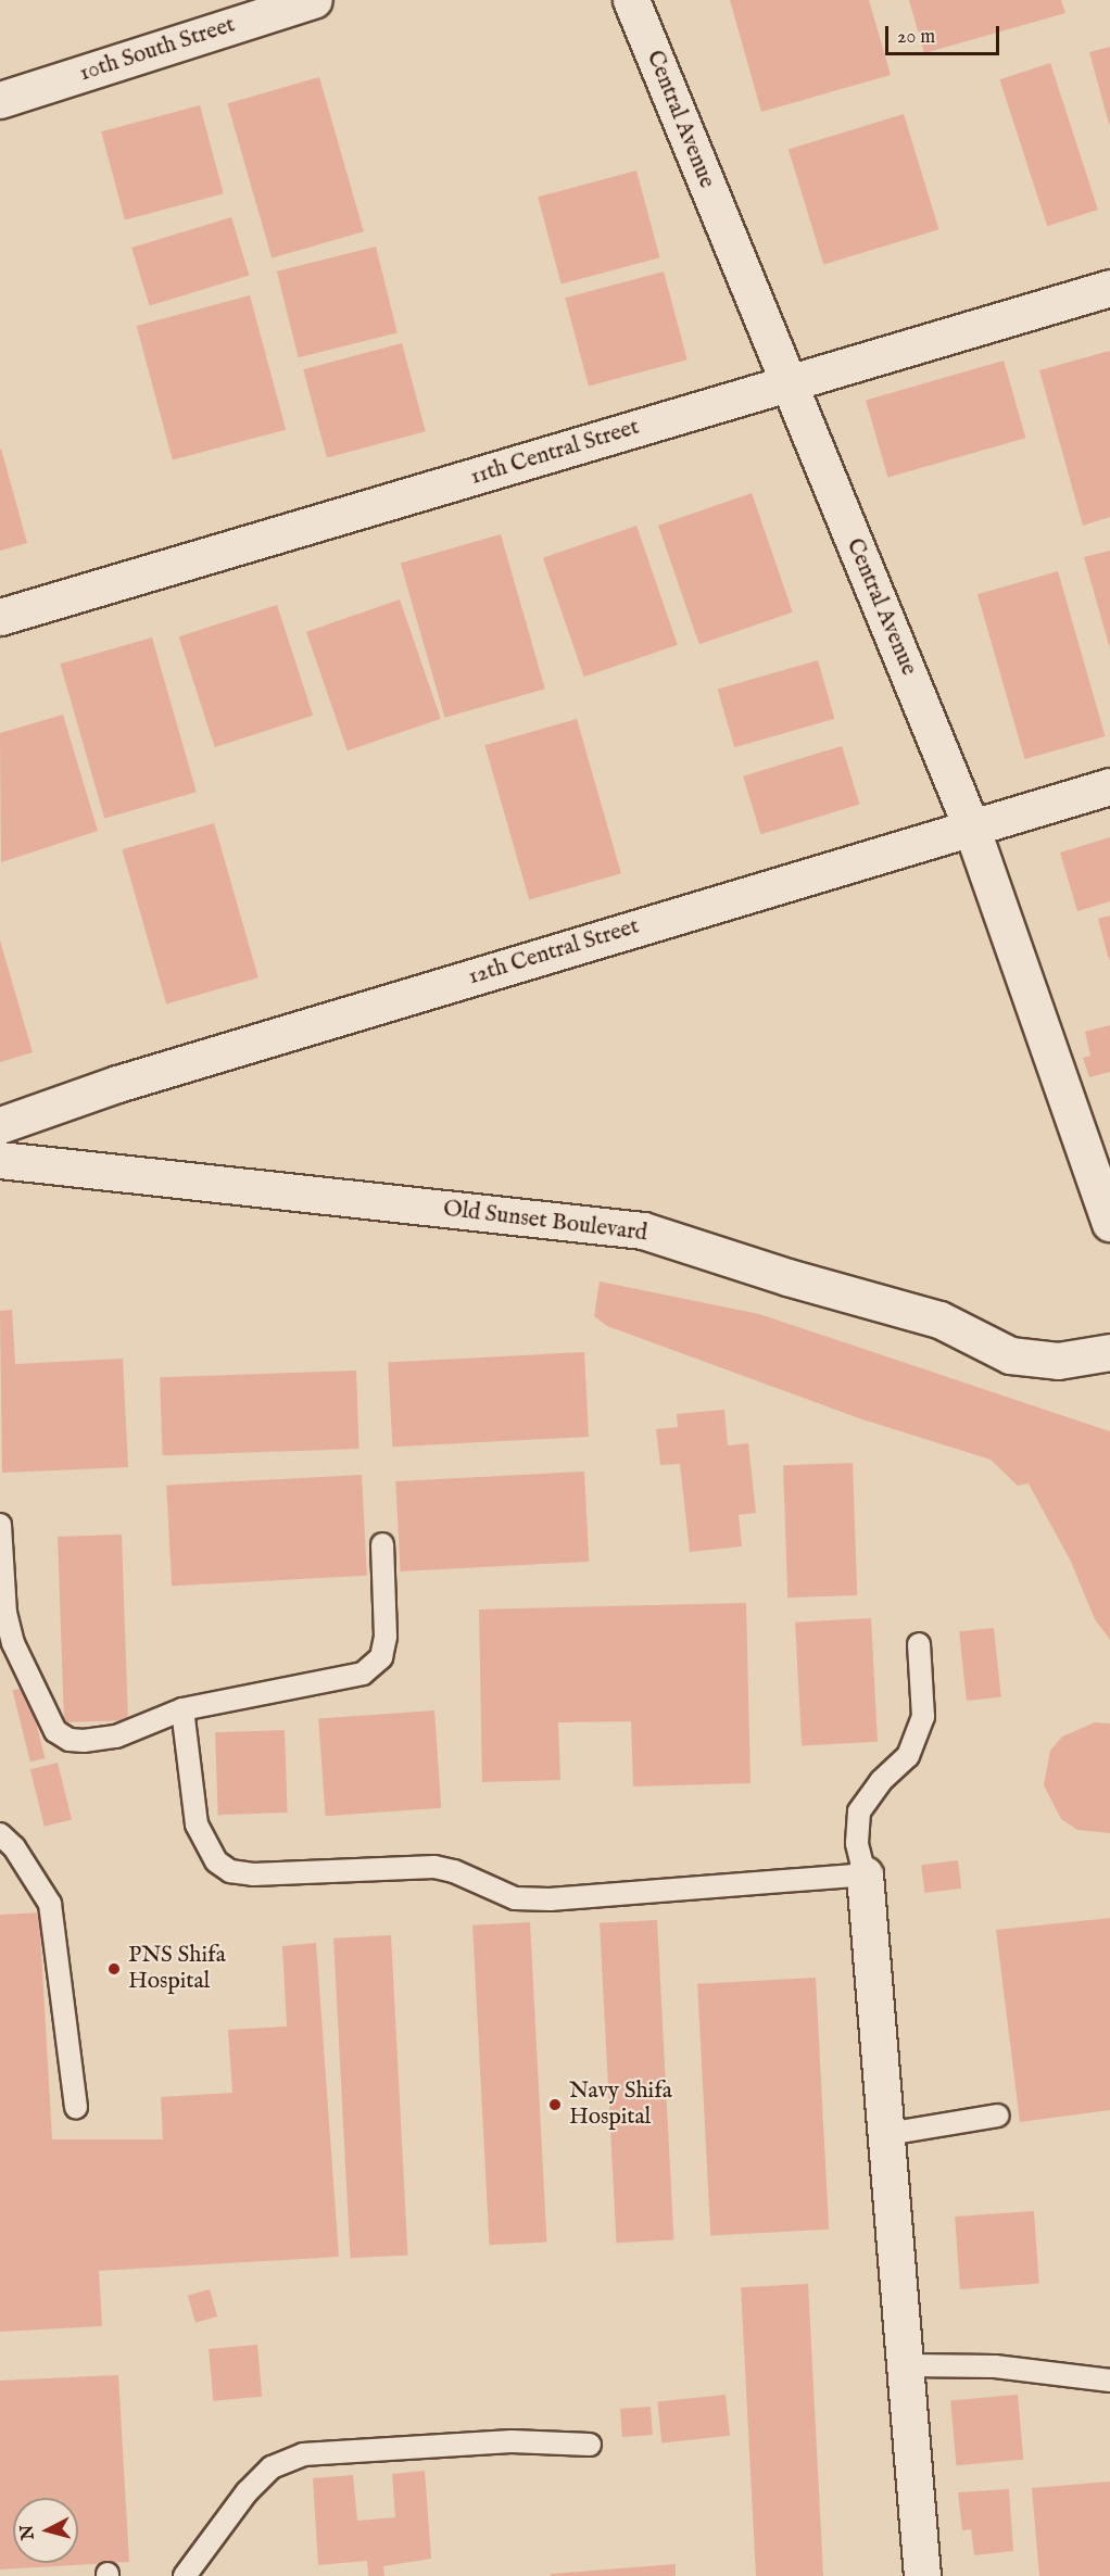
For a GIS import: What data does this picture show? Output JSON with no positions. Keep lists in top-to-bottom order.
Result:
{
  "streets": {
    "street": [
      "10th South Street",
      "Central Avenue",
      "11th Central Street",
      "12th Central Street",
      "Old Sunset Boulevard"
    ]
  },
  "crossings": [
    ["Central Avenue", "11th Central Street"],
    ["Central Avenue", "12th Central Street"]
  ],
  "places": ["PNS Shifa Hospital", "Navy Shifa Hospital"],
  "scale_bar": "20 m",
  "north": "left"
}
